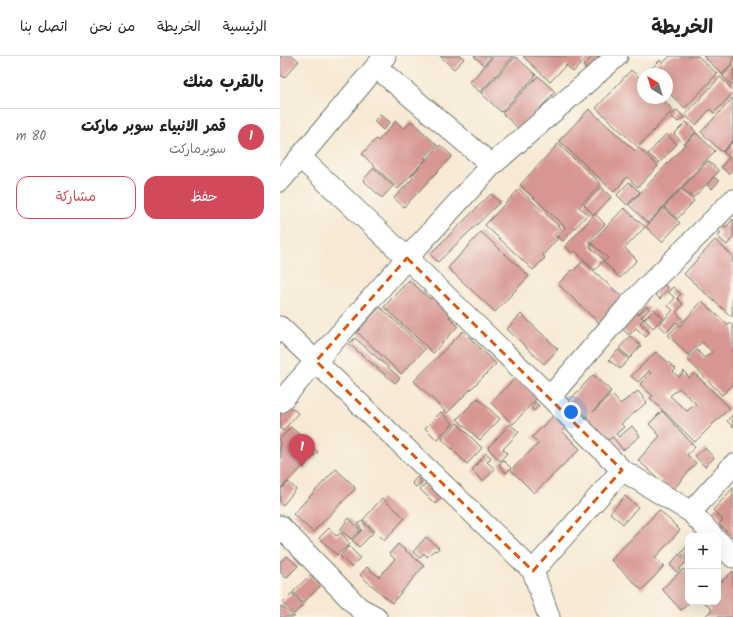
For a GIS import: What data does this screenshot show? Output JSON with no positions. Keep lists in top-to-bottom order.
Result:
{
  "north": "top left",
  "page": {
    "header": "الخريطة",
    "nav": [
      "الرئيسية",
      "الخريطة",
      "من نحن",
      "اتصل بنا"
    ],
    "heading": "بالقرب منك",
    "list": [
      {
        "mark": "1",
        "name": "قمر الانبياء سوبر ماركت",
        "note": "سوبرماركت",
        "value": "80 m"
      }
    ],
    "buttons": ["حفظ", "مشاركة"],
    "pins": "1",
    "map_buttons": ["+", "−"]
  }
}
